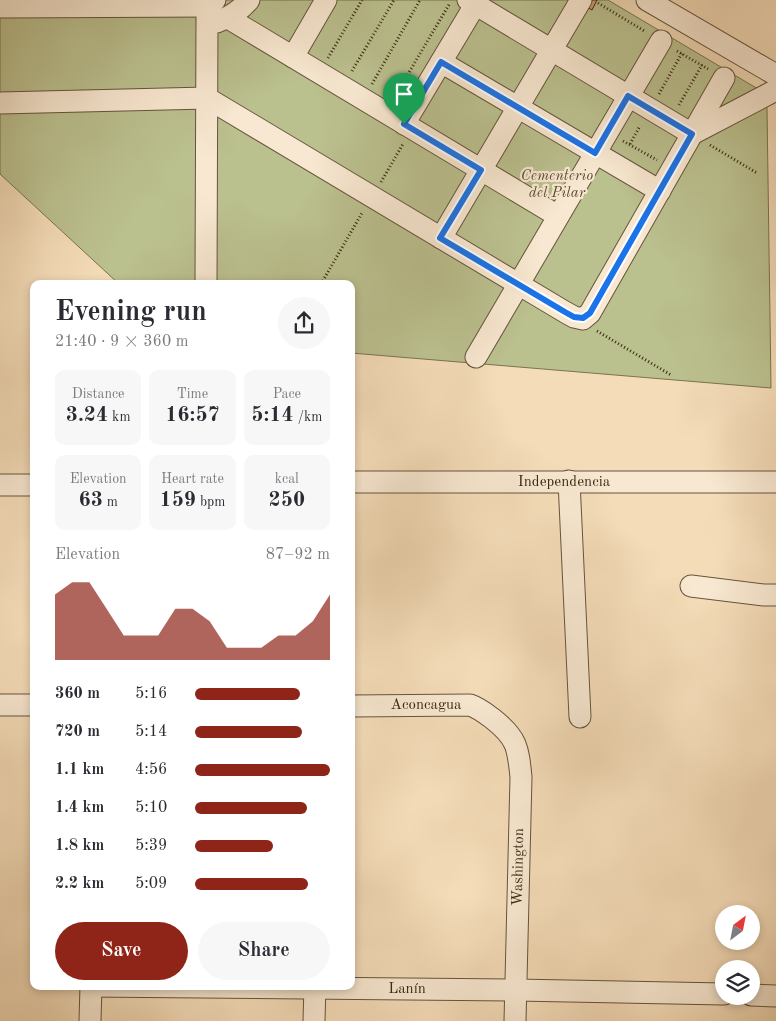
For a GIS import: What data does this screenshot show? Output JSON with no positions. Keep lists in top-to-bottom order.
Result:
{
  "streets": {
    "street": [
      "Independencia",
      "Aconcagua",
      "Washington",
      "Lanín"
    ]
  },
  "crossings": [
    ["Aconcagua", "Washington"],
    ["Washington", "Lanín"]
  ],
  "parks": ["Cementerio del Pilar"],
  "north": "top right",
  "page": {
    "heading": ["Evening run", "21:40 · 9 × 360 m"],
    "stats": [
      ["Distance", "3.24 km"],
      ["Time", "16:57"],
      ["Pace", "5:14 /km"],
      ["Elevation", "63 m"],
      ["Heart rate", "159 bpm"],
      ["kcal", "250"]
    ],
    "chart": ["Elevation", "87–92 m"],
    "list": [
      {
        "name": "360 m",
        "note": "5:16"
      },
      {
        "name": "720 m",
        "note": "5:14"
      },
      {
        "name": "1.1 km",
        "note": "4:56"
      },
      {
        "name": "1.4 km",
        "note": "5:10"
      },
      {
        "name": "1.8 km",
        "note": "5:39"
      },
      {
        "name": "2.2 km",
        "note": "5:09"
      }
    ],
    "buttons": ["Save", "Share"]
  }
}
